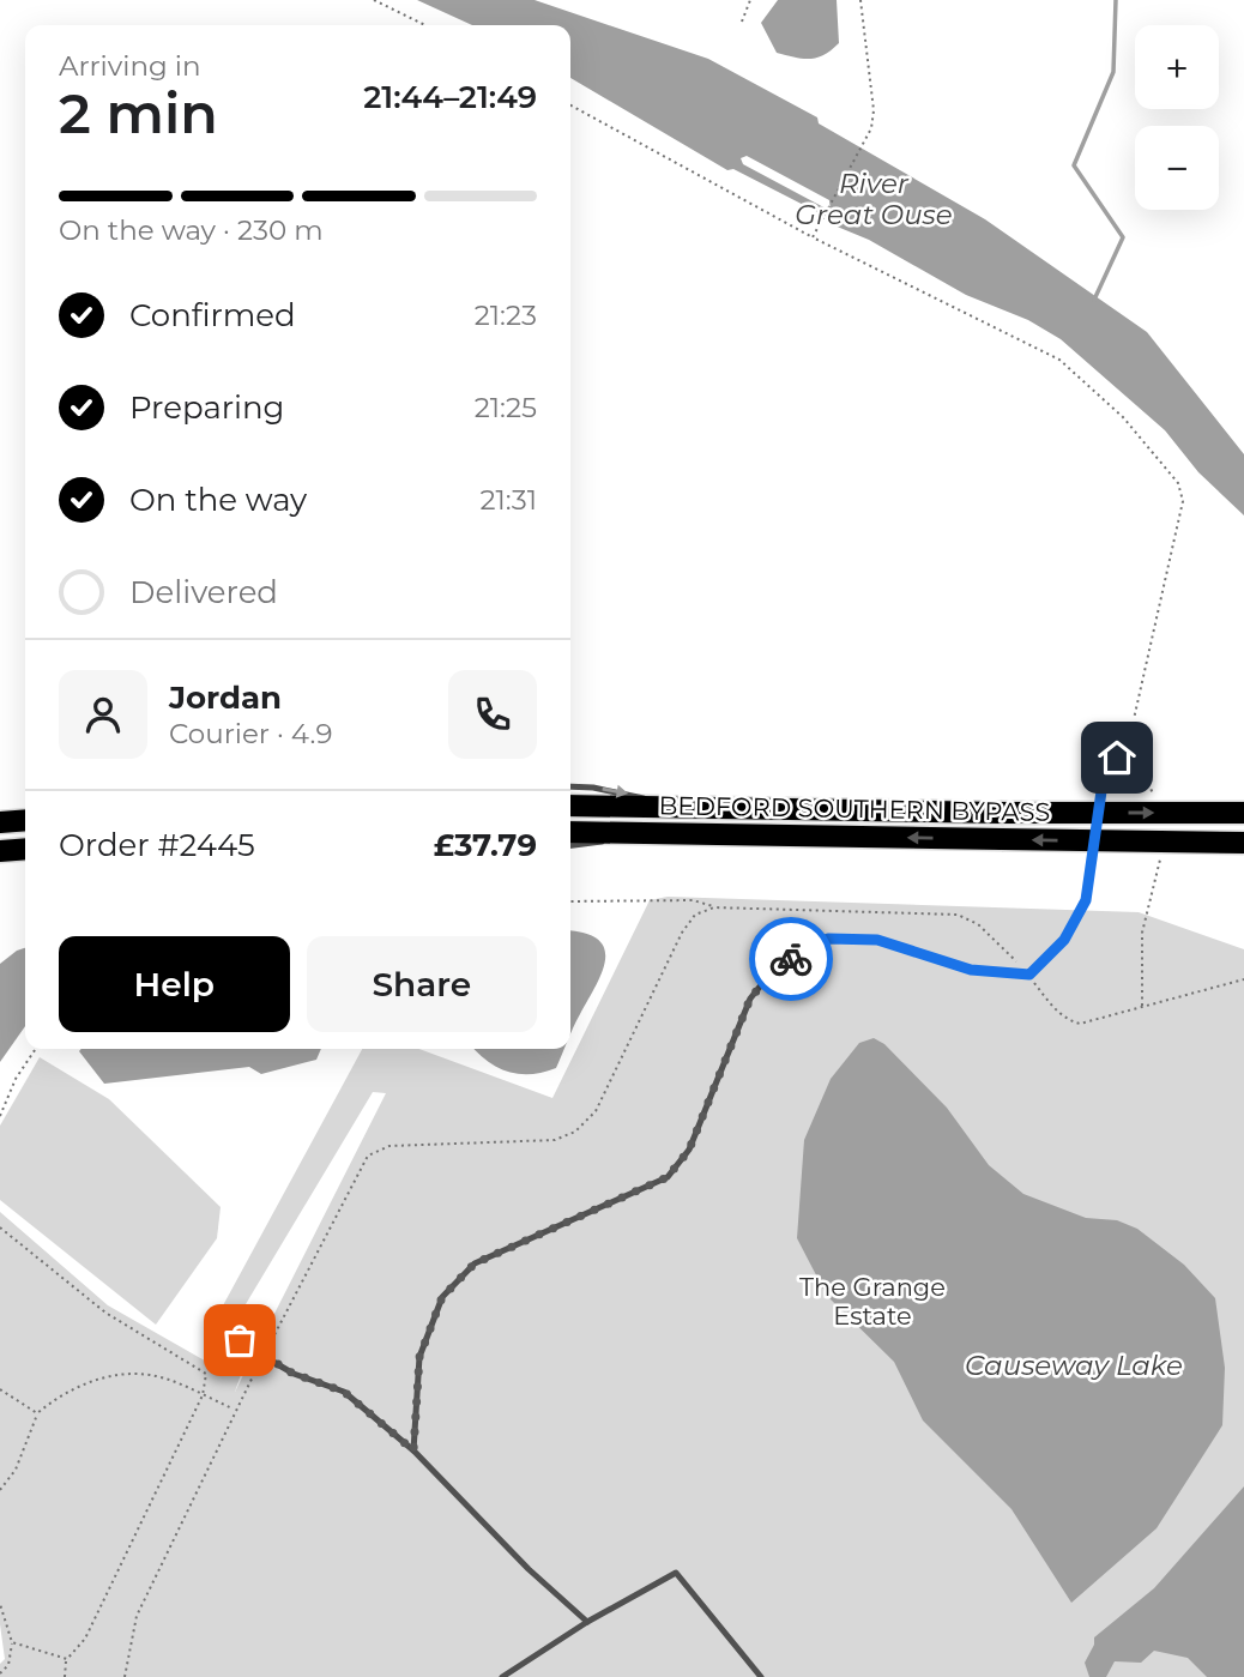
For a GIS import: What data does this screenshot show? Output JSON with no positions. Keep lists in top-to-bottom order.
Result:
{
  "streets": {
    "highway": ["BEDFORD SOUTHERN BYPASS"]
  },
  "water": ["River Great Ouse", "Causeway Lake"],
  "parks": ["The Grange Estate"],
  "page": {
    "map_buttons": ["+", "−"],
    "heading": ["2 min", "Arriving in", "21:44–21:49"],
    "panel": [
      "Jordan",
      "Courier · 4.9",
      "Order #2445",
      "£37.79"
    ],
    "bar": "On the way · 230 m",
    "list": [
      ["Confirmed", "21:23"],
      ["Preparing", "21:25"],
      ["On the way", "21:31"],
      "Delivered"
    ],
    "buttons": ["Help", "Share"]
  }
}
